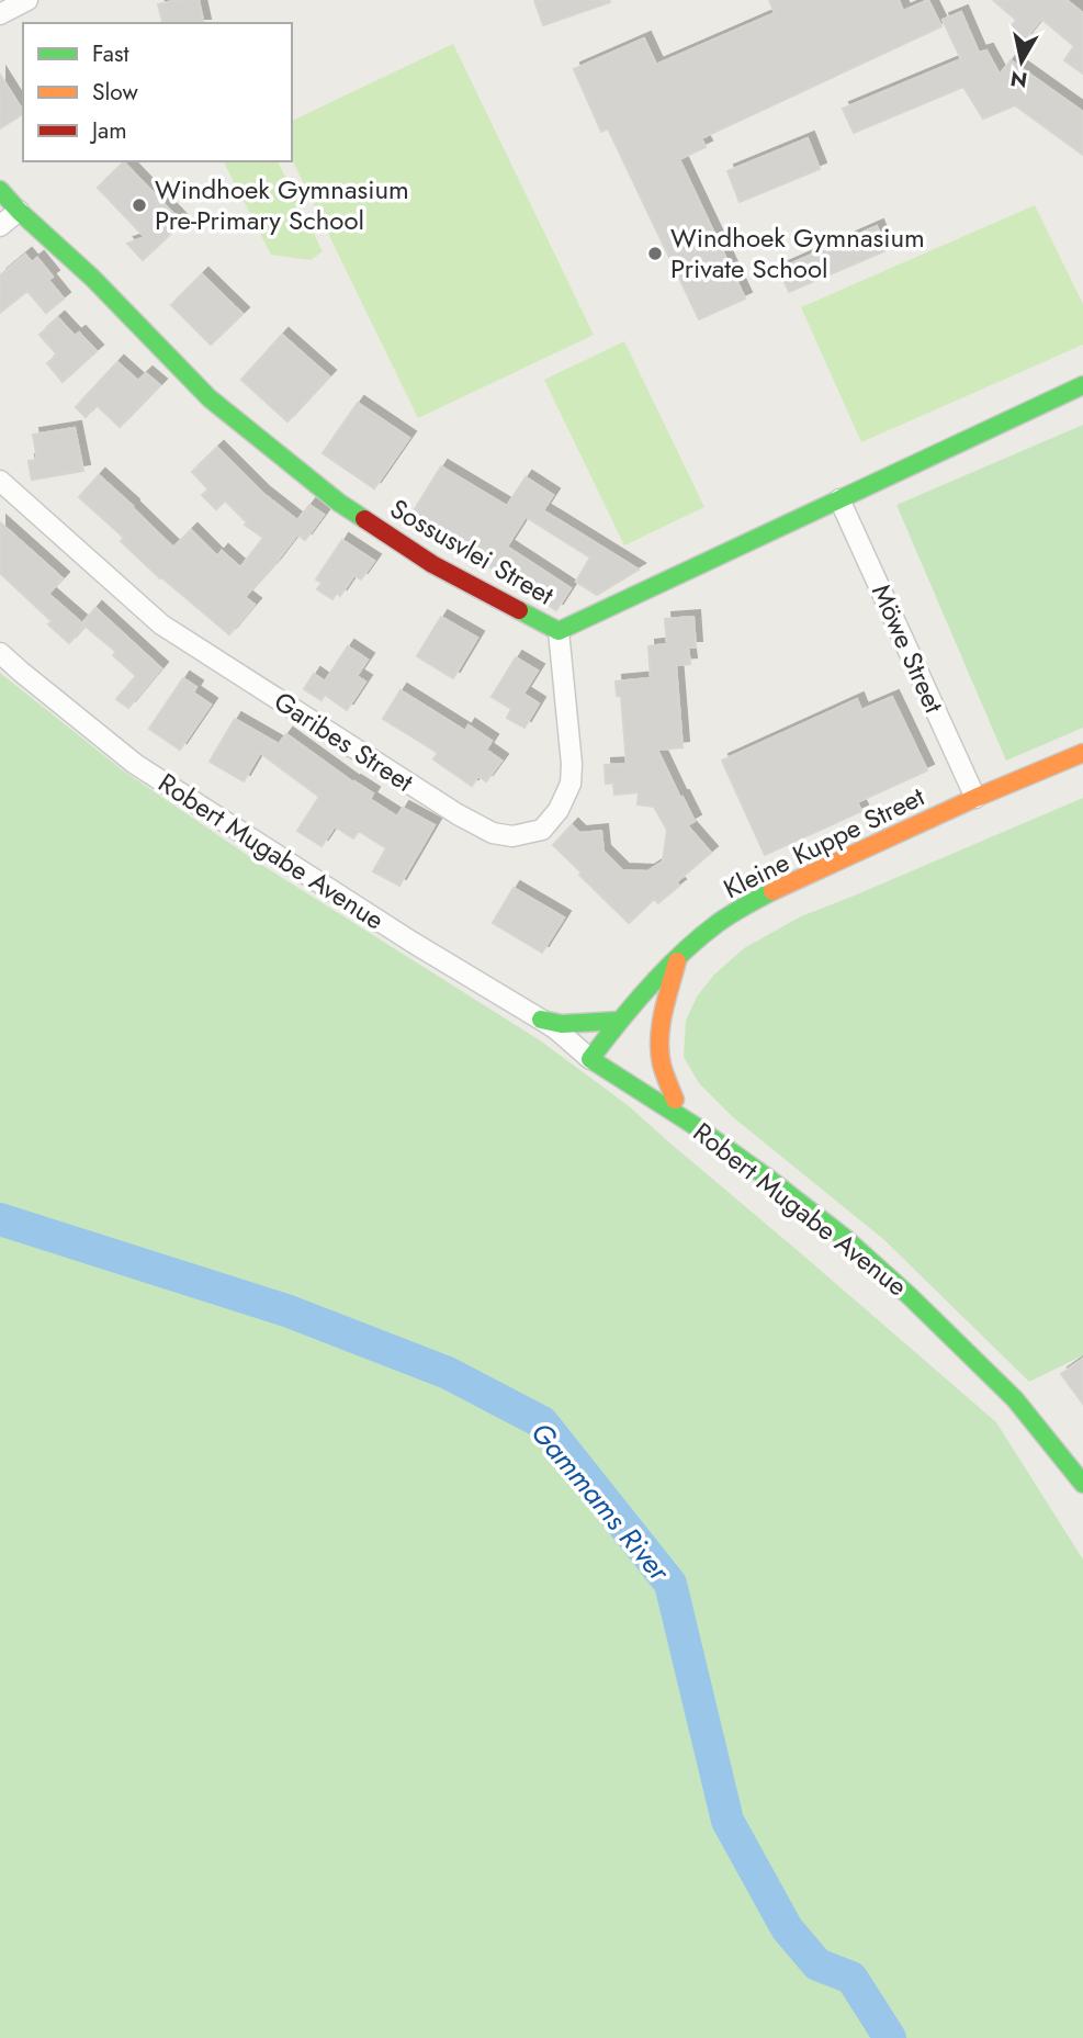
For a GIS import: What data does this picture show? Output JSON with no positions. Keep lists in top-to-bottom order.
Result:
{
  "streets": {
    "street": [
      "Sossusvlei Street",
      "Möwe Street",
      "Garibes Street",
      "Kleine Kuppe Street",
      "Robert Mugabe Avenue"
    ]
  },
  "crossings": [
    ["Sossusvlei Street", "Möwe Street"],
    ["Sossusvlei Street", "Garibes Street"],
    ["Möwe Street", "Kleine Kuppe Street"],
    ["Kleine Kuppe Street", "Robert Mugabe Avenue"]
  ],
  "water": ["Gammams River"],
  "places": ["Windhoek Gymnasium Pre-Primary School", "Windhoek Gymnasium Private School"],
  "legend": ["Fast", "Slow", "Jam"],
  "north": "bottom"
}
